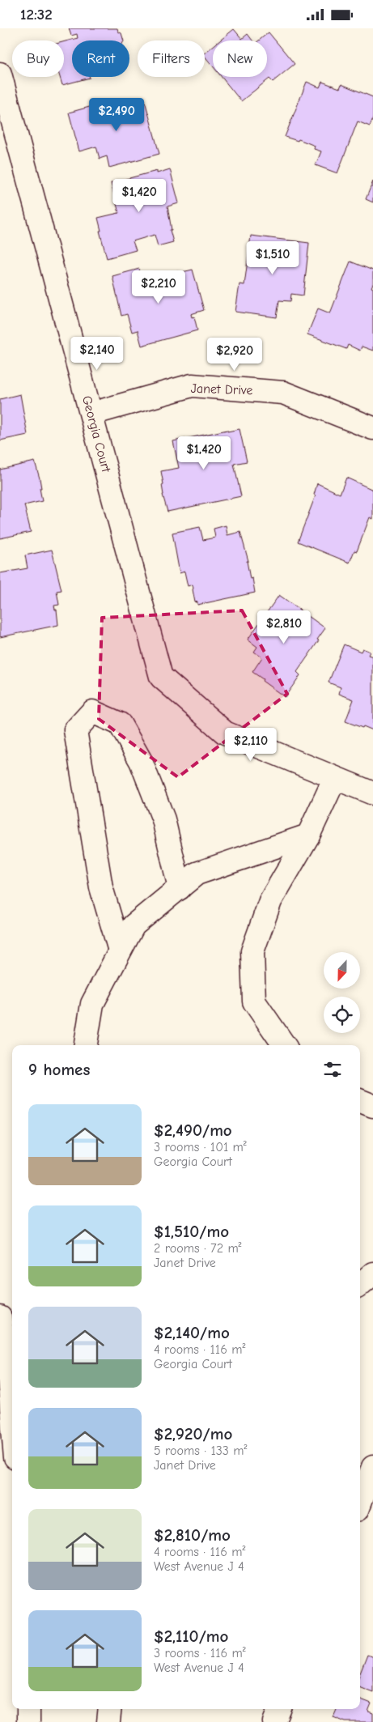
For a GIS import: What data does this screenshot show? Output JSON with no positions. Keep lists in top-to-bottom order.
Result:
{
  "streets": {
    "main road": ["Janet Drive", "Georgia Court"]
  },
  "crossings": [
    ["Janet Drive", "Georgia Court"]
  ],
  "north": "bottom",
  "page": {
    "status": "12:32",
    "chip": [
      "Buy",
      "Rent",
      "Filters",
      "New"
    ],
    "price": [
      "$2,490",
      "$1,420",
      "$1,510",
      "$2,210",
      "$2,140",
      "$2,920",
      "$1,420",
      "$2,810",
      "$2,110"
    ],
    "heading": "9 homes",
    "list": [
      {
        "name": "$2,490/mo",
        "note": "3 rooms · 101 m² · Georgia Court"
      },
      {
        "name": "$1,510/mo",
        "note": "2 rooms · 72 m² · Janet Drive"
      },
      {
        "name": "$2,140/mo",
        "note": "4 rooms · 116 m² · Georgia Court"
      },
      {
        "name": "$2,920/mo",
        "note": "5 rooms · 133 m² · Janet Drive"
      },
      {
        "name": "$2,810/mo",
        "note": "4 rooms · 116 m² · West Avenue J 4"
      },
      {
        "name": "$2,110/mo",
        "note": "3 rooms · 116 m² · West Avenue J 4"
      }
    ]
  }
}
